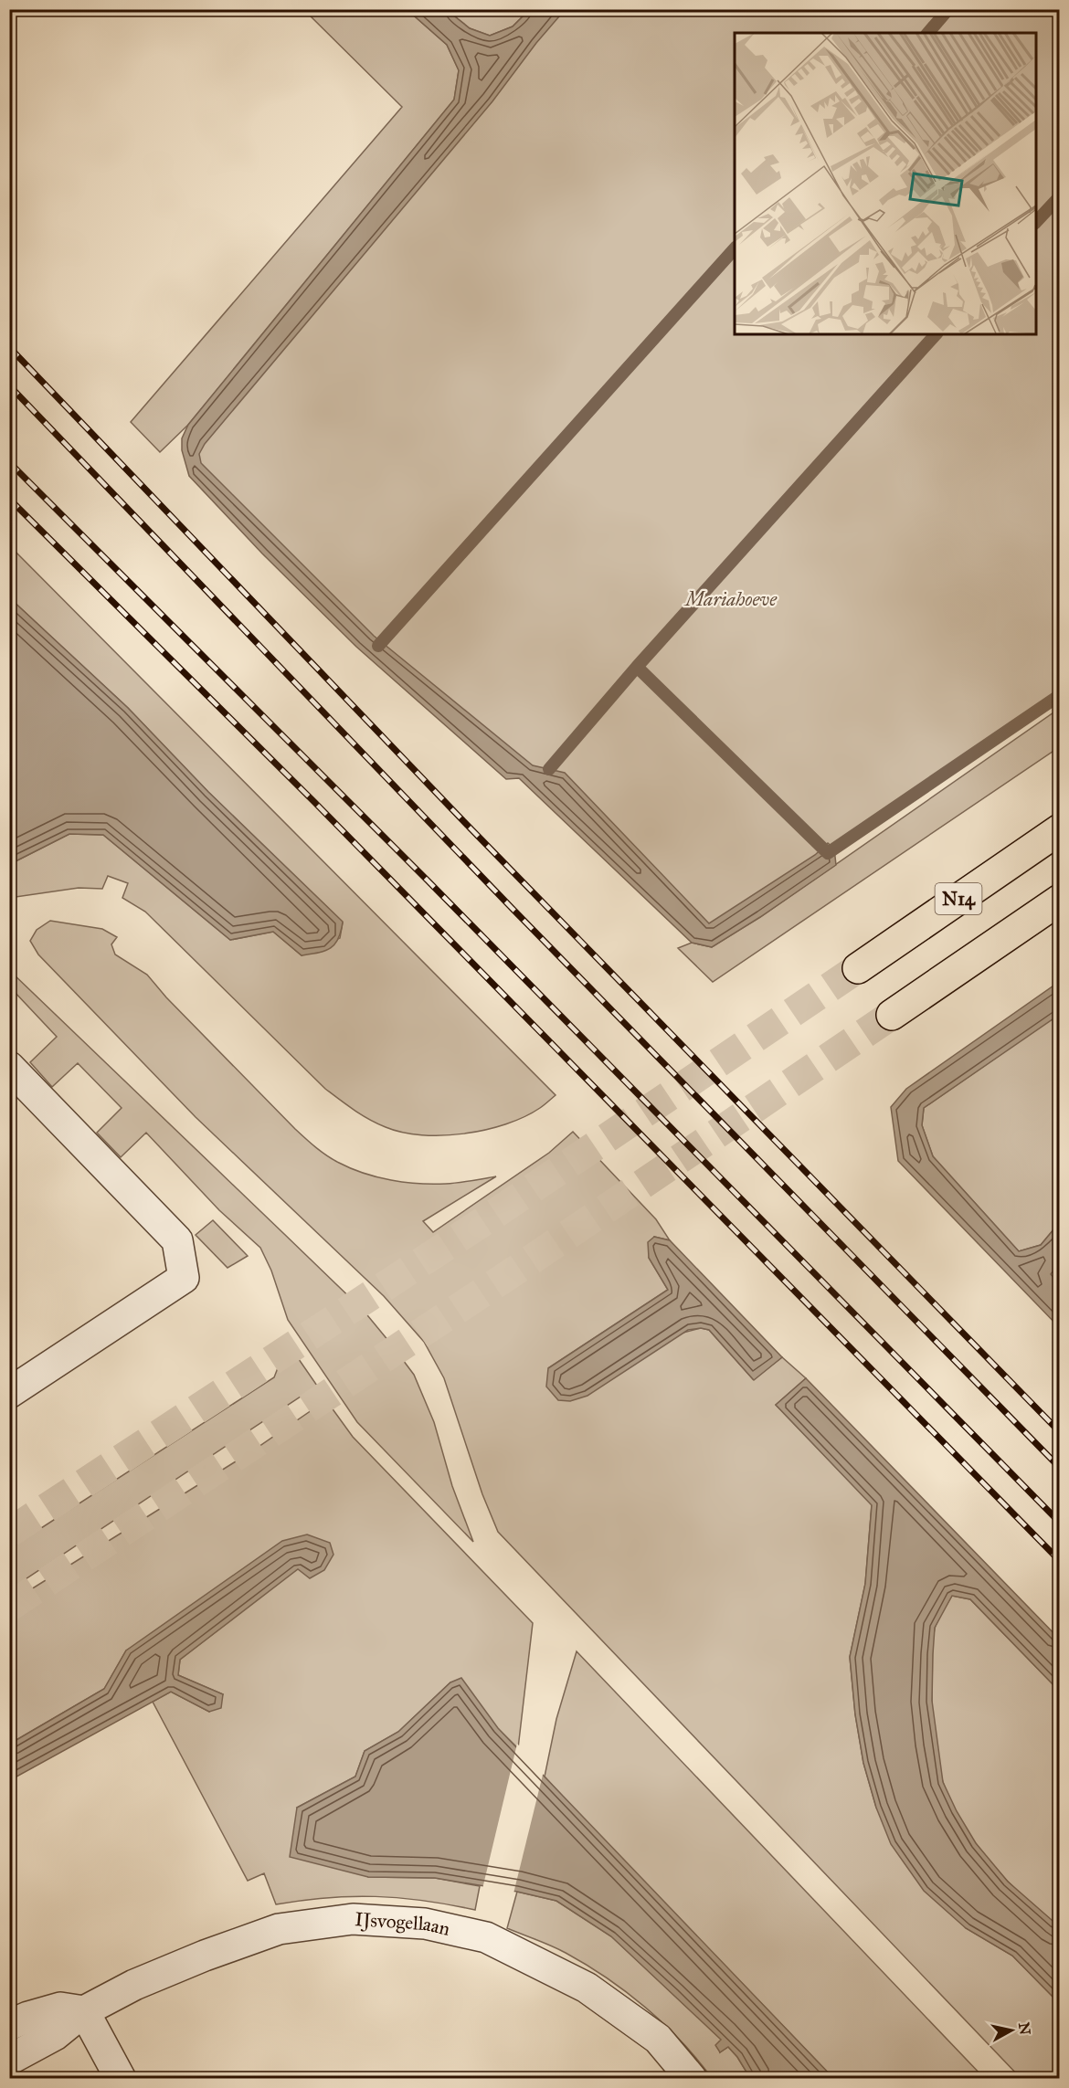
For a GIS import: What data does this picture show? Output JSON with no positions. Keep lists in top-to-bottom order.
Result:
{
  "streets": {
    "main road": ["N14"],
    "street": ["IJsvogellaan"]
  },
  "parks": ["Mariahoeve"],
  "north": "right"
}
